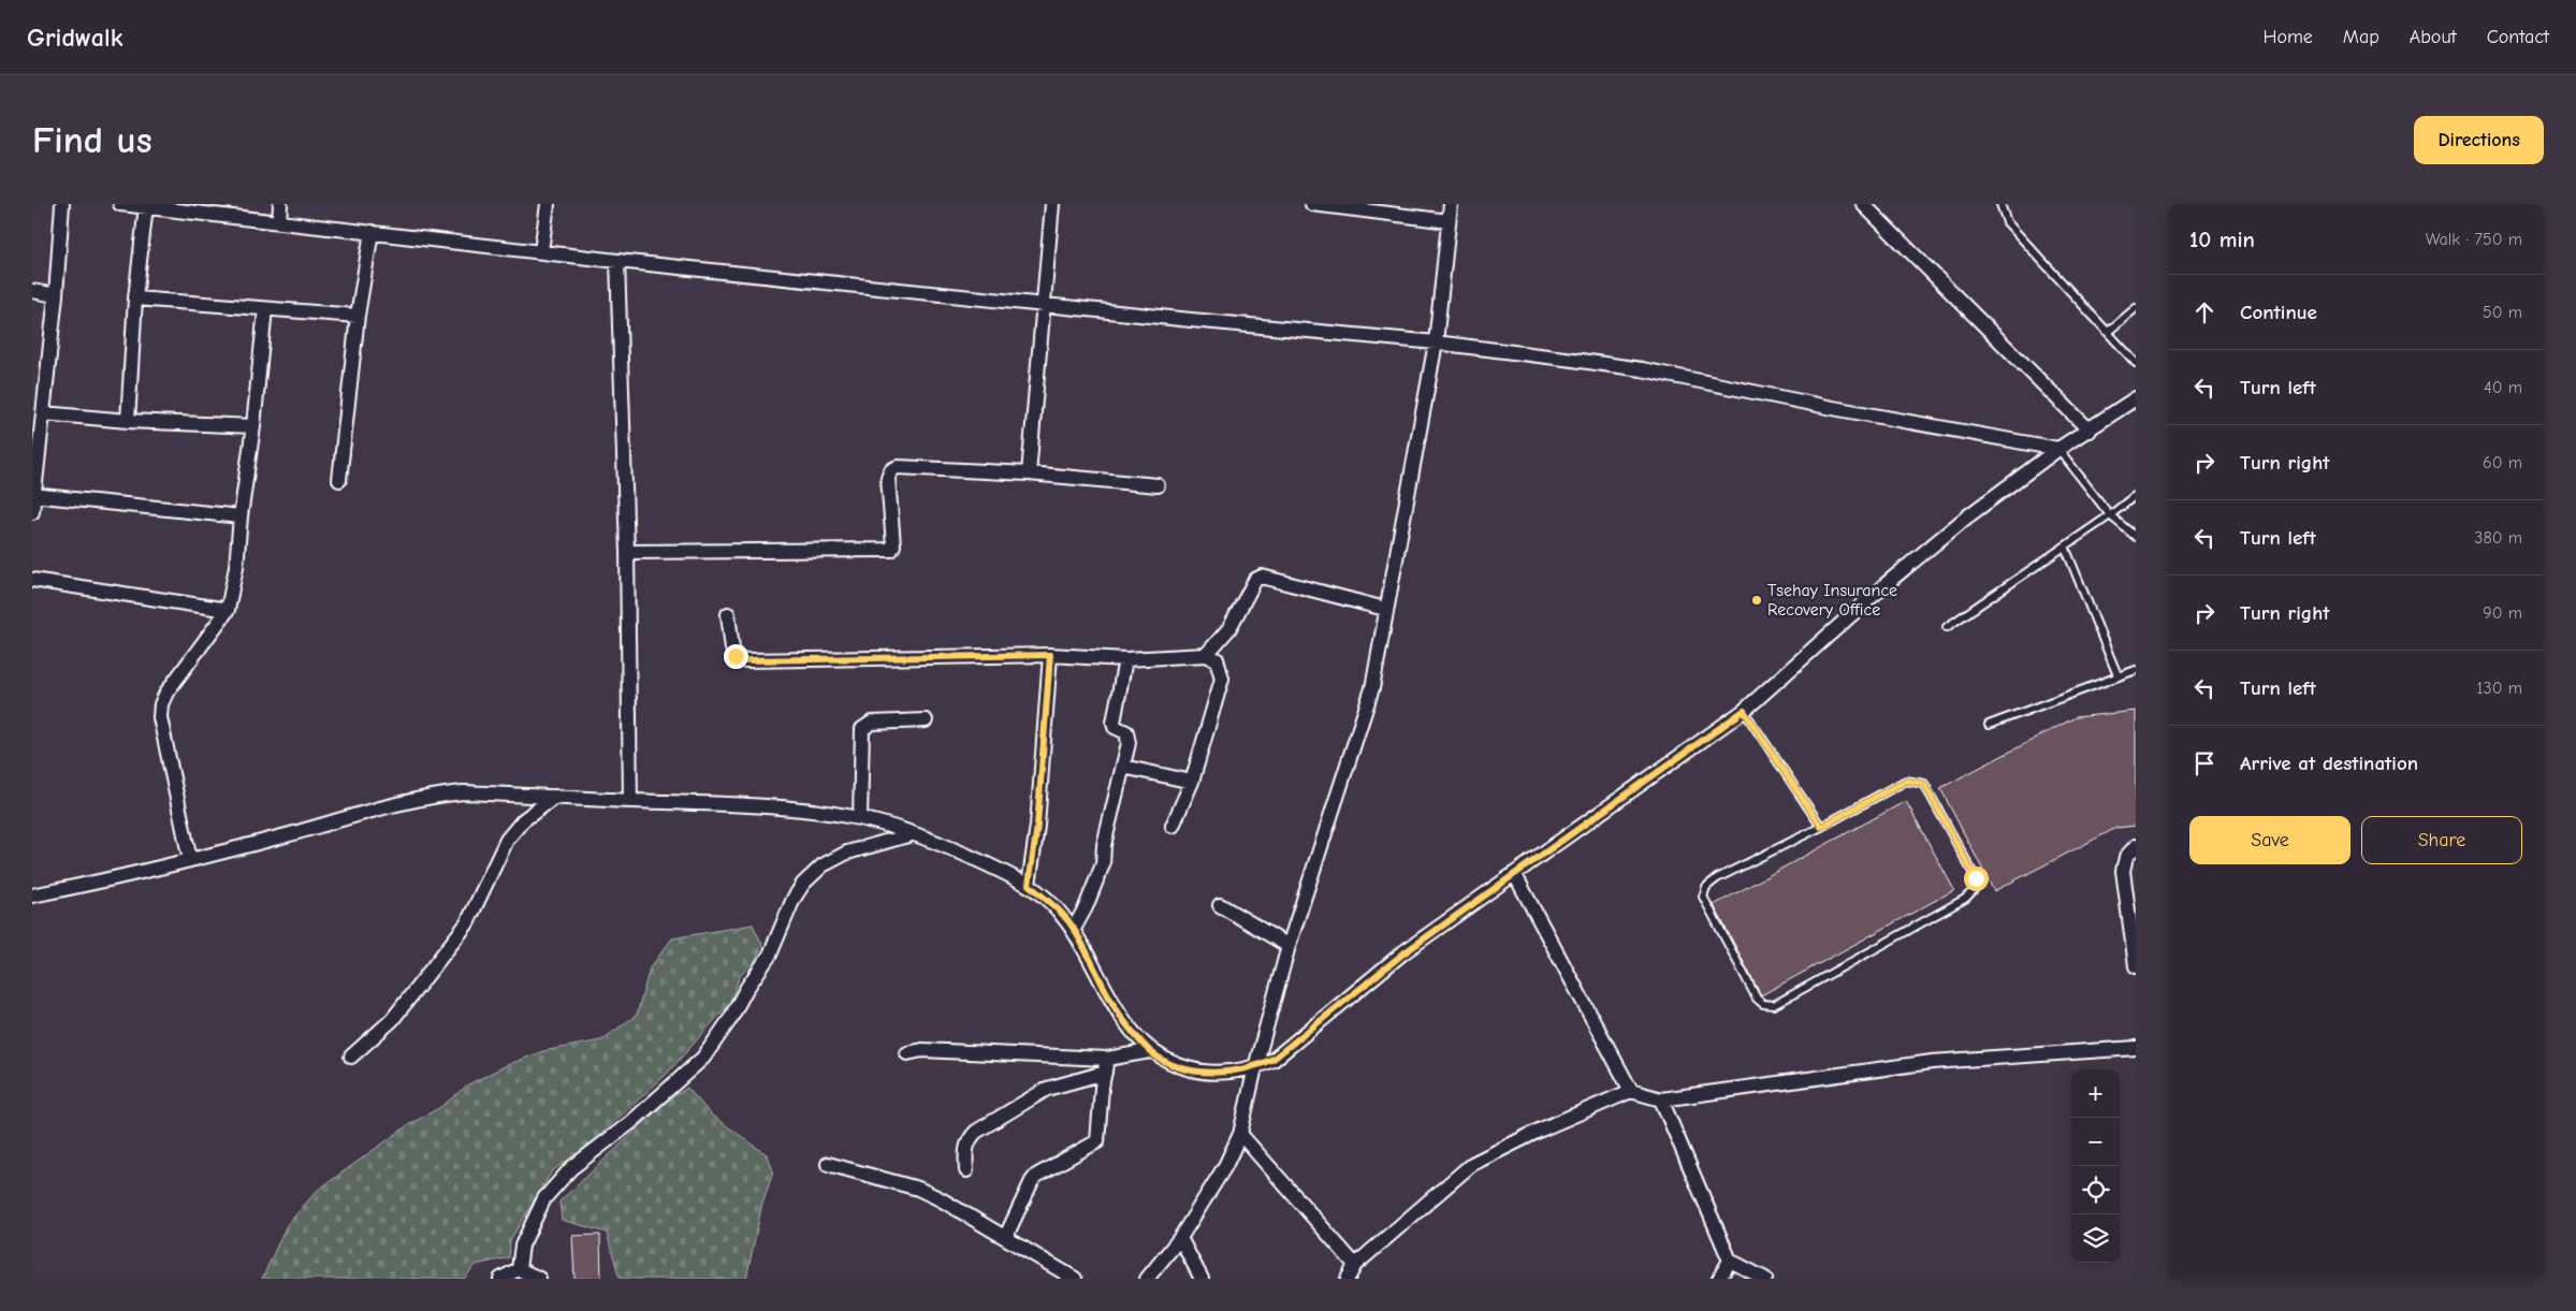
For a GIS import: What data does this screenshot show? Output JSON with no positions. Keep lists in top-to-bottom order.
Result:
{
  "places": ["Tsehay Insurance Recovery Office"],
  "page": {
    "header": "Gridwalk",
    "nav": [
      "Home",
      "Map",
      "About",
      "Contact"
    ],
    "buttons": [
      "Directions",
      ["Save", "Share"]
    ],
    "title": "Find us",
    "heading": ["10 min", "Walk · 750 m"],
    "list": [
      ["Continue", "50 m"],
      ["Turn left", "40 m"],
      ["Turn right", "60 m"],
      ["Turn left", "380 m"],
      ["Turn right", "90 m"],
      ["Turn left", "130 m"],
      "Arrive at destination"
    ],
    "map_buttons": ["+", "−"]
  }
}
